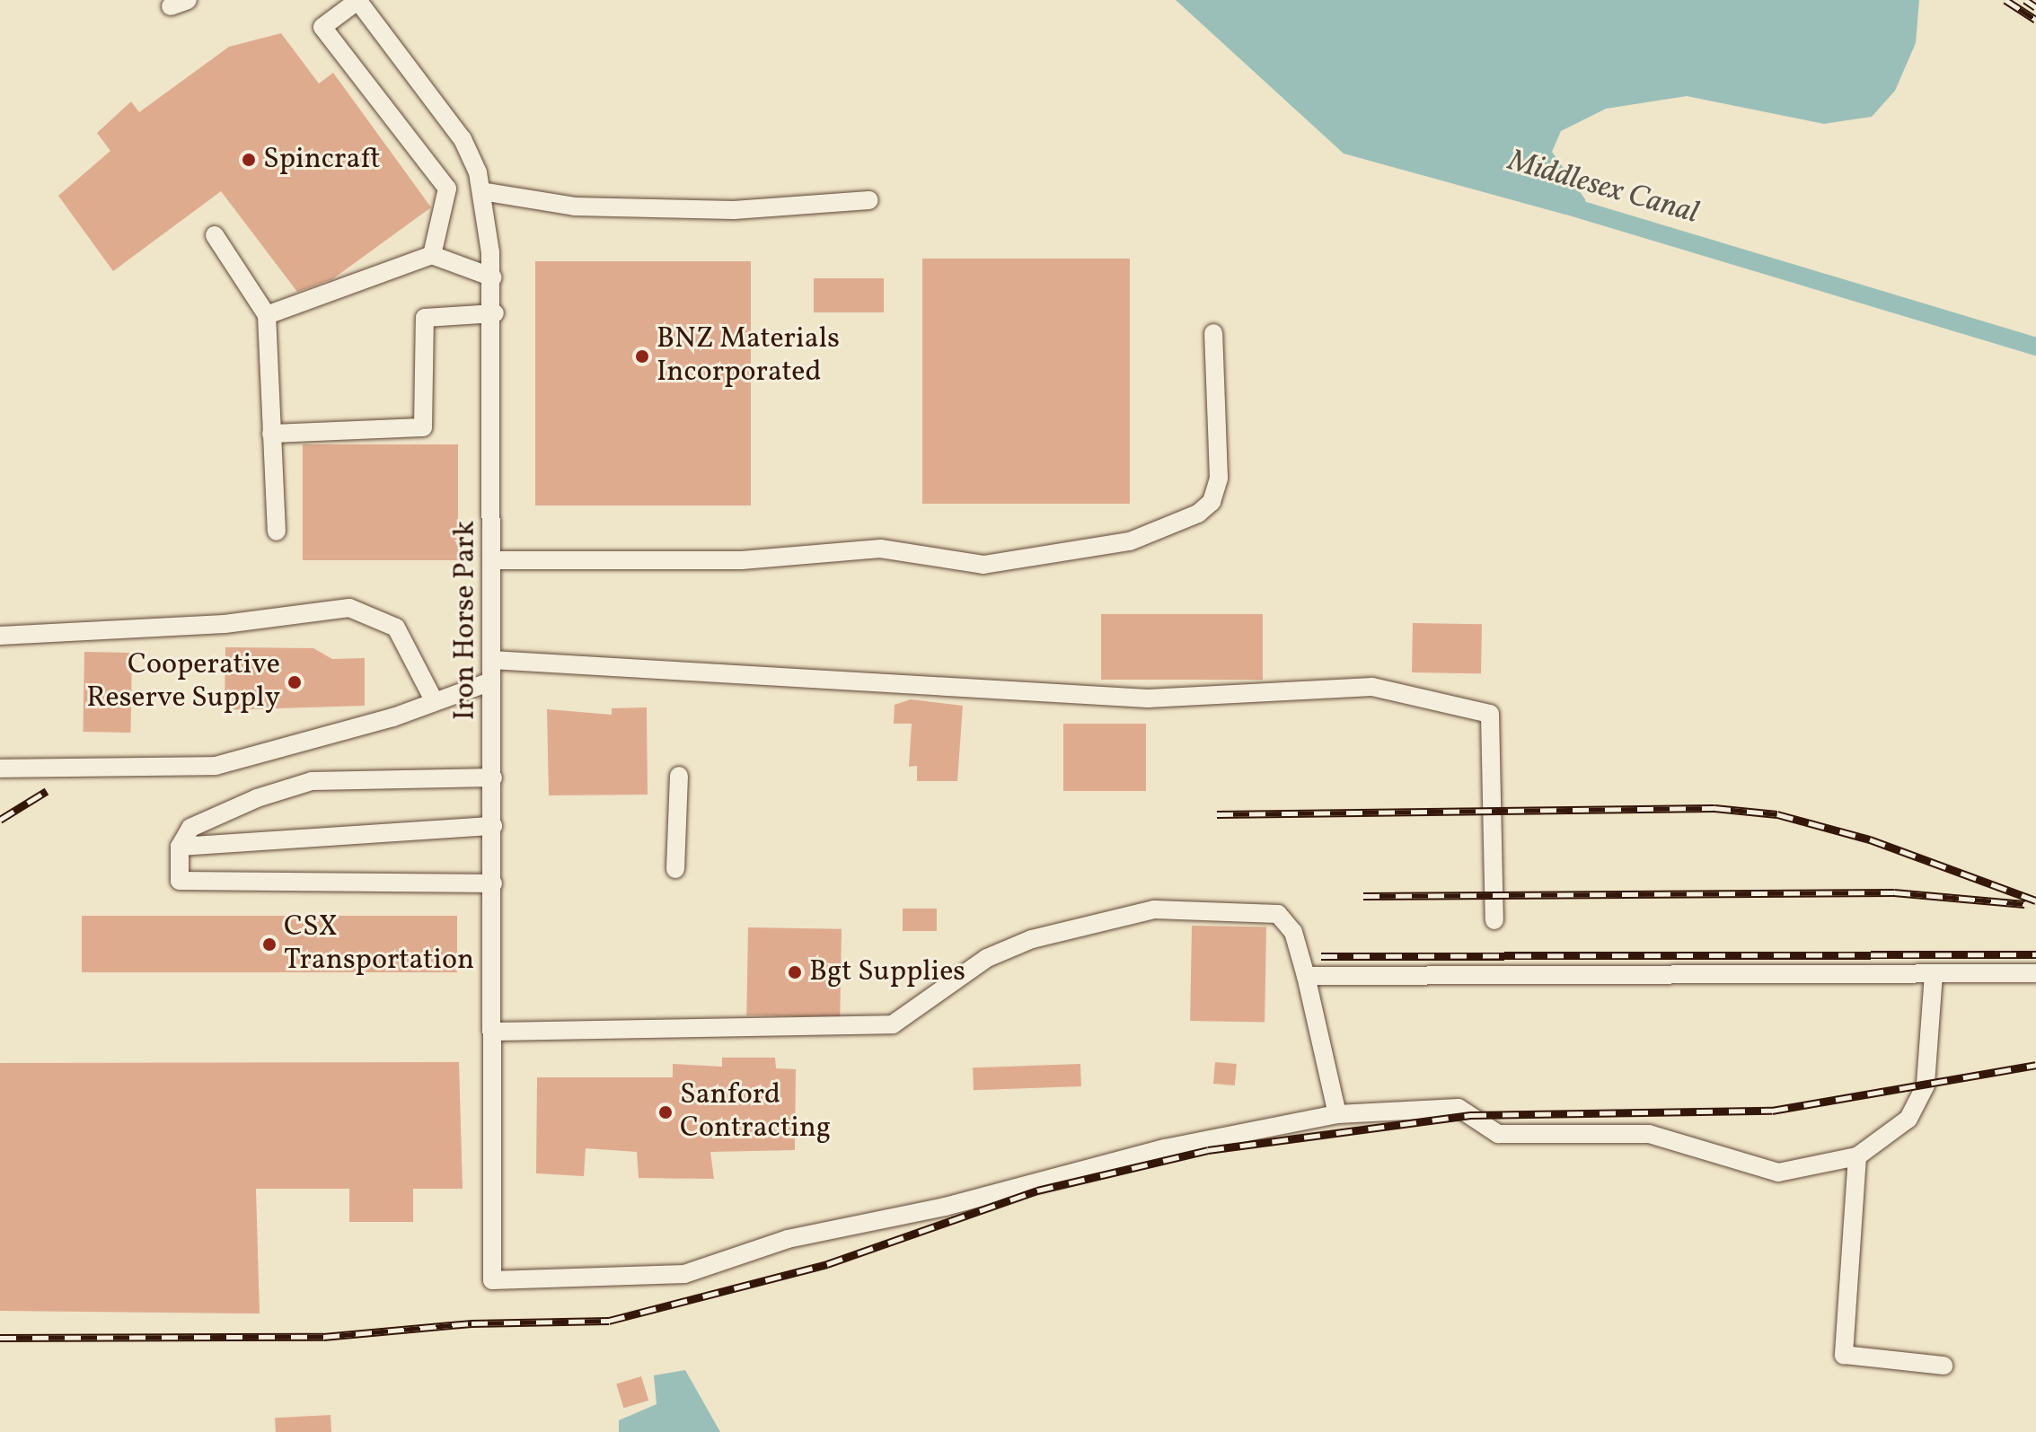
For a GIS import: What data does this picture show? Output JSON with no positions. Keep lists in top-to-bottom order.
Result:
{
  "streets": {
    "street": ["Iron Horse Park"]
  },
  "water": ["Middlesex Canal"],
  "places": [
    "Spincraft",
    "BNZ Materials Incorporated",
    "Cooperative Reserve Supply",
    "CSX Transportation",
    "Bgt Supplies",
    "Sanford Contracting"
  ]
}
